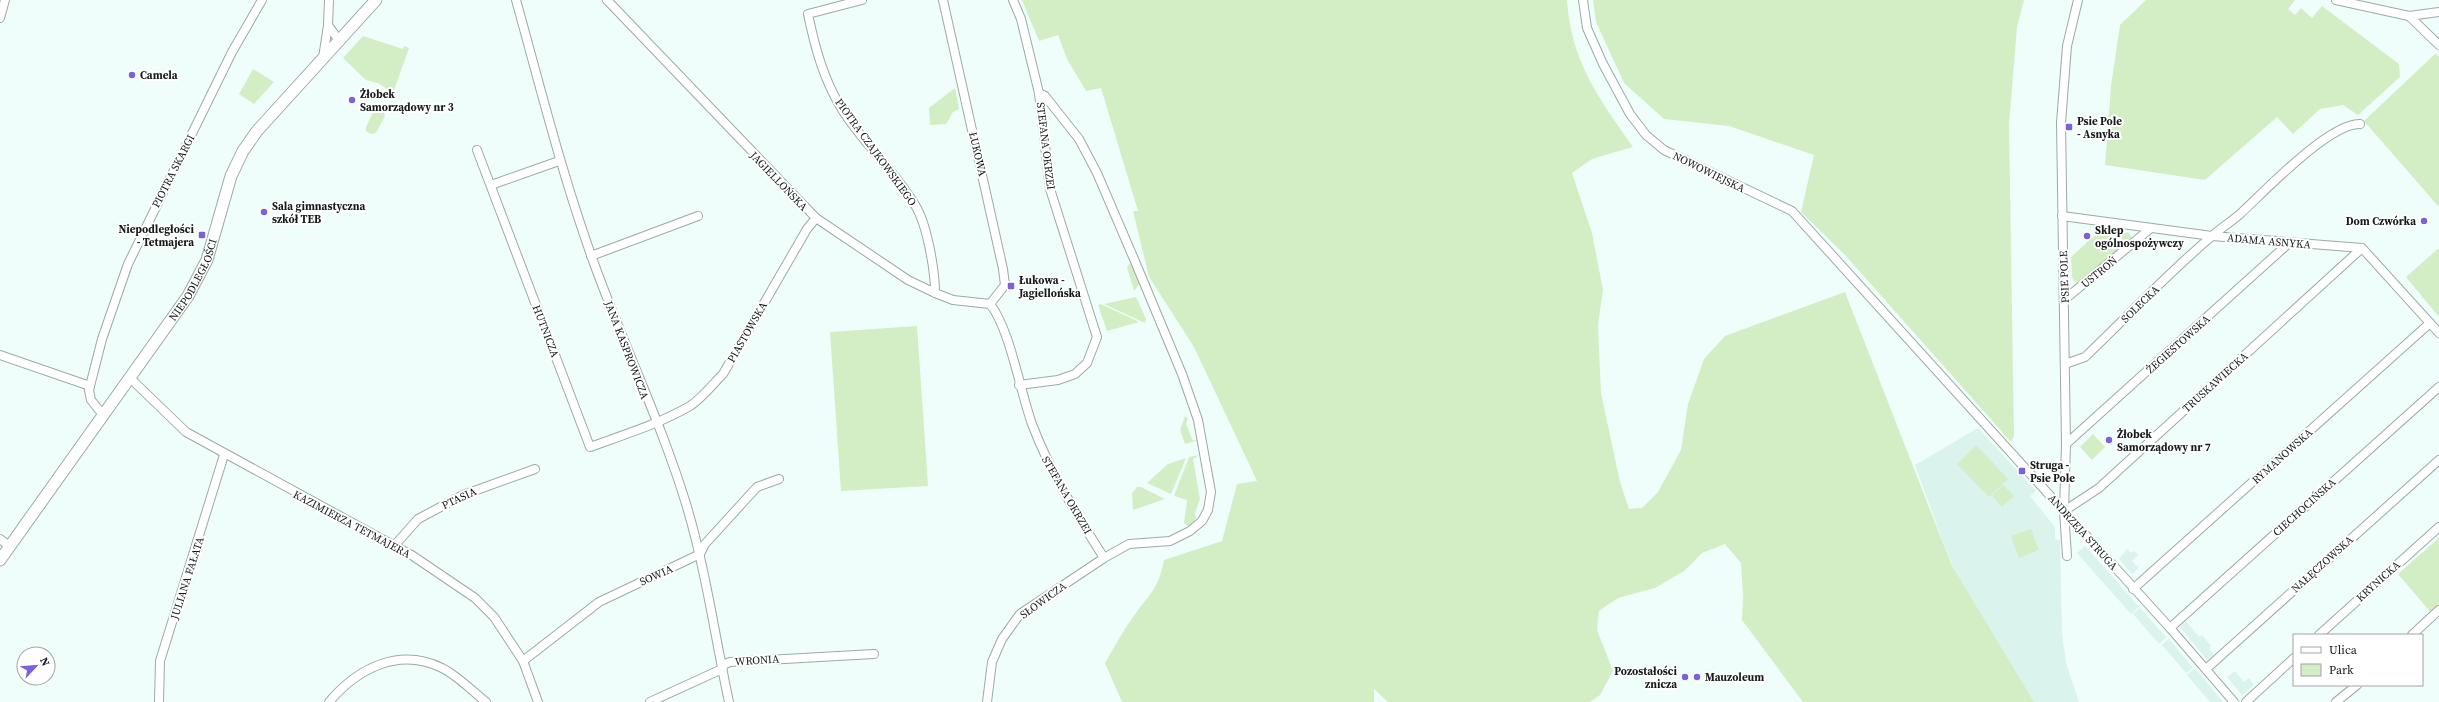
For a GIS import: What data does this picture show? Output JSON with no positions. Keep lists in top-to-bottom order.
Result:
{
  "streets": {
    "street": [
      "STEFANA OKRZEI",
      "PIOTRA CZAJKOWSKIEGO",
      "ŁUKOWA",
      "PIOTRA SKARGI",
      "NOWOWIEJSKA",
      "JAGIELLOŃSKA",
      "ADAMA ASNYKA",
      "USTROŃ",
      "PSIE POLE",
      "NIEPODLEGŁOŚCI",
      "SOLECKA",
      "HUTNICZA",
      "PIASTOWSKA",
      "ŻEGIESTOWSKA",
      "JANA KASPROWICZA",
      "TRUSKAWIECKA",
      "RYMANOWSKA",
      "PTASIA",
      "CIECHOCIŃSKA",
      "KAZIMIERZA TETMAJERA",
      "ANDRZEJA STRUGA",
      "NAŁĘCZOWSKA",
      "SOWIA",
      "JULIANA FAŁATA",
      "KRYNICKA",
      "SŁOWICZA",
      "WRONIA"
    ]
  },
  "crossings": [
    ["STEFANA OKRZEI", "ŁUKOWA"],
    ["STEFANA OKRZEI", "JAGIELLOŃSKA"],
    ["STEFANA OKRZEI", "SŁOWICZA"],
    ["PIOTRA CZAJKOWSKIEGO", "JAGIELLOŃSKA"],
    ["ŁUKOWA", "JAGIELLOŃSKA"],
    ["PIOTRA SKARGI", "NIEPODLEGŁOŚCI"],
    ["NOWOWIEJSKA", "ANDRZEJA STRUGA"],
    ["JAGIELLOŃSKA", "PIASTOWSKA"],
    ["ADAMA ASNYKA", "USTROŃ"],
    ["ADAMA ASNYKA", "PSIE POLE"],
    ["ADAMA ASNYKA", "SOLECKA"],
    ["ADAMA ASNYKA", "ŻEGIESTOWSKA"],
    ["ADAMA ASNYKA", "TRUSKAWIECKA"],
    ["USTROŃ", "PSIE POLE"],
    ["PSIE POLE", "SOLECKA"],
    ["PSIE POLE", "ŻEGIESTOWSKA"],
    ["PSIE POLE", "TRUSKAWIECKA"],
    ["PSIE POLE", "ANDRZEJA STRUGA"],
    ["NIEPODLEGŁOŚCI", "KAZIMIERZA TETMAJERA"],
    ["HUTNICZA", "PIASTOWSKA"],
    ["HUTNICZA", "JANA KASPROWICZA"],
    ["PIASTOWSKA", "JANA KASPROWICZA"],
    ["JANA KASPROWICZA", "SOWIA"],
    ["JANA KASPROWICZA", "WRONIA"],
    ["TRUSKAWIECKA", "ANDRZEJA STRUGA"],
    ["RYMANOWSKA", "ANDRZEJA STRUGA"],
    ["PTASIA", "KAZIMIERZA TETMAJERA"],
    ["CIECHOCIŃSKA", "ANDRZEJA STRUGA"],
    ["KAZIMIERZA TETMAJERA", "SOWIA"],
    ["KAZIMIERZA TETMAJERA", "JULIANA FAŁATA"],
    ["ANDRZEJA STRUGA", "NAŁĘCZOWSKA"]
  ],
  "places": {
    "other": [
      "Camela",
      "Żłobek Samorządowy nr 3",
      "Sala gimnastyczna szkół TEB",
      "Dom Czwórka",
      "Sklep ogólnospożywczy",
      "Żłobek Samorządowy nr 7",
      "Pozostałości znicza",
      "Mauzoleum"
    ],
    "transit": [
      "Psie Pole - Asnyka",
      "Niepodległości - Tetmajera",
      "Łukowa - Jagiellońska",
      "Struga - Psie Pole"
    ]
  },
  "legend": ["Ulica", "Park"],
  "north": "top right"
}
